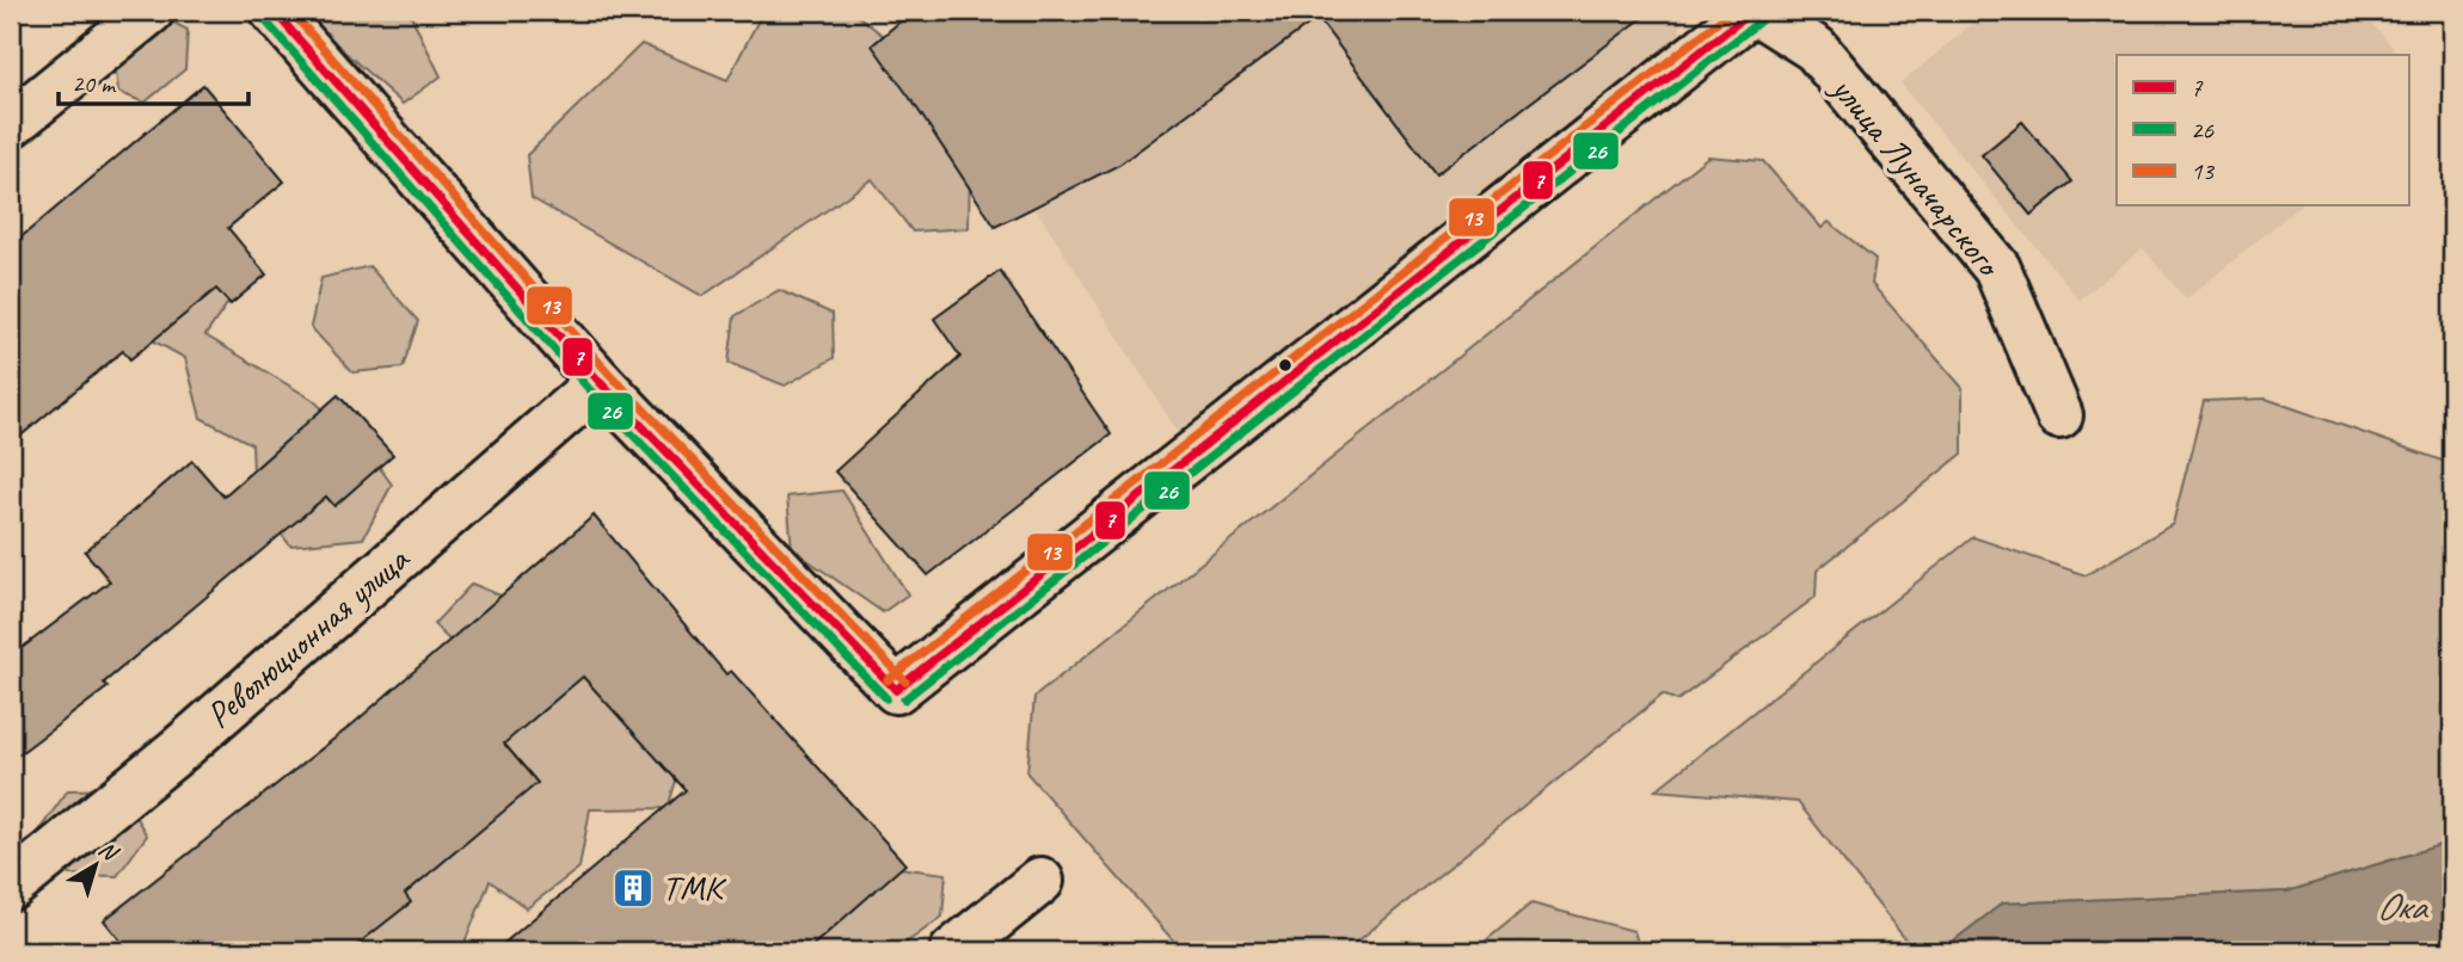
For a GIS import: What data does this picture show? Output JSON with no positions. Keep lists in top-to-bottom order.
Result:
{
  "streets": {
    "street": ["улица Луначарского", "Революционная улица"]
  },
  "water": ["Ока"],
  "places": {
    "building": ["ТМК"]
  },
  "lines": ["transit line 7", "transit line 13", "transit line 26"],
  "legend": ["7", "26", "13"],
  "scale_bar": "20 m",
  "north": "top right"
}
